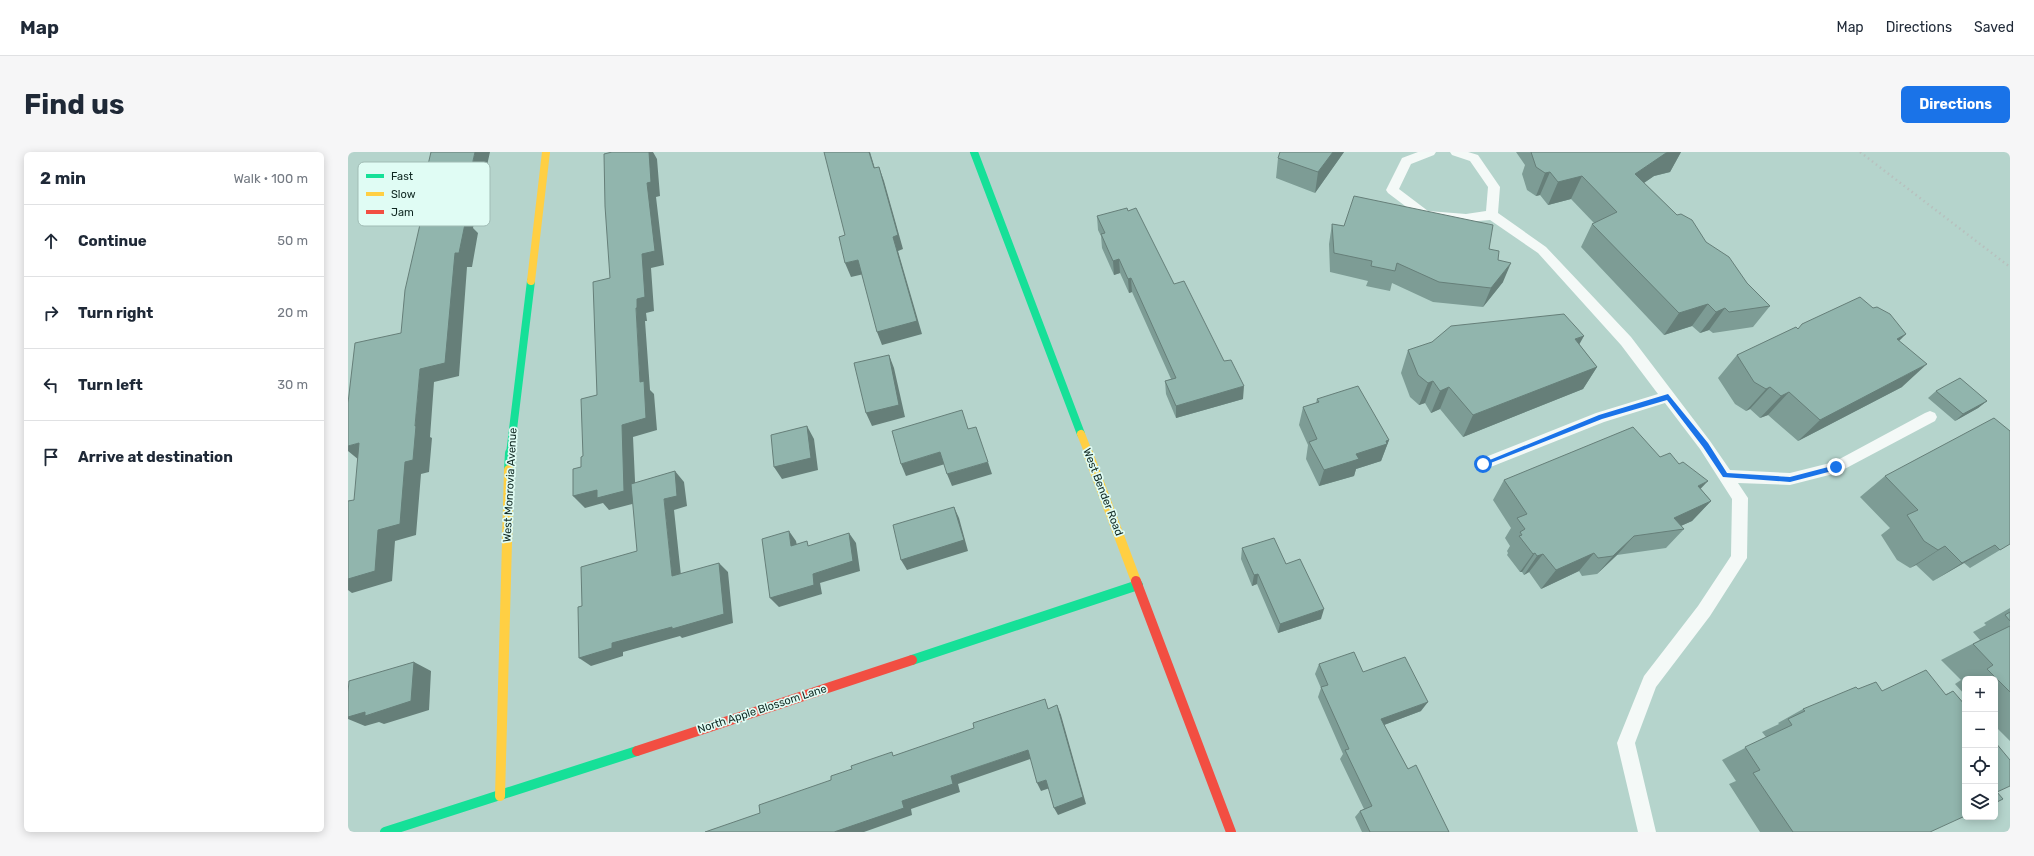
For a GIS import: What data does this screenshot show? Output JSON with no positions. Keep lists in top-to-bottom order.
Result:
{
  "streets": {
    "street": ["West Monrovia Avenue", "West Bender Road", "North Apple Blossom Lane"]
  },
  "crossings": [
    ["West Monrovia Avenue", "North Apple Blossom Lane"],
    ["West Bender Road", "North Apple Blossom Lane"]
  ],
  "legend": ["Fast", "Slow", "Jam"],
  "page": {
    "header": "Map",
    "nav": ["Map", "Directions", "Saved"],
    "buttons": "Directions",
    "title": "Find us",
    "heading": ["2 min", "Walk · 100 m"],
    "list": [
      ["Continue", "50 m"],
      ["Turn right", "20 m"],
      ["Turn left", "30 m"],
      "Arrive at destination"
    ],
    "map_buttons": ["+", "−"]
  }
}
